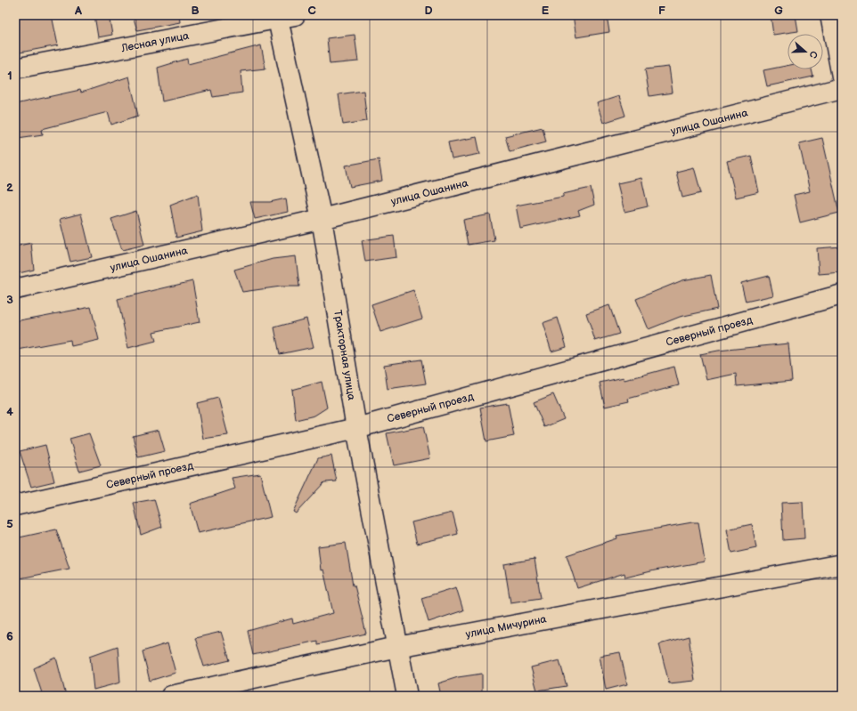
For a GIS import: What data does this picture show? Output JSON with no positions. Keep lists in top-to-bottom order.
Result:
{
  "streets": {
    "street": [
      "Лесная улица",
      "улица Ошанина",
      "Северный проезд",
      "Тракторная улица",
      "улица Мичурина"
    ]
  },
  "crossings": [
    ["Лесная улица", "Тракторная улица"],
    ["улица Ошанина", "Тракторная улица"],
    ["Северный проезд", "Тракторная улица"],
    ["Тракторная улица", "улица Мичурина"]
  ],
  "north": "right",
  "grid": {
    "columns": [
      "A",
      "B",
      "C",
      "D",
      "E",
      "F",
      "G"
    ],
    "rows": [
      "1",
      "2",
      "3",
      "4",
      "5",
      "6"
    ]
  }
}
